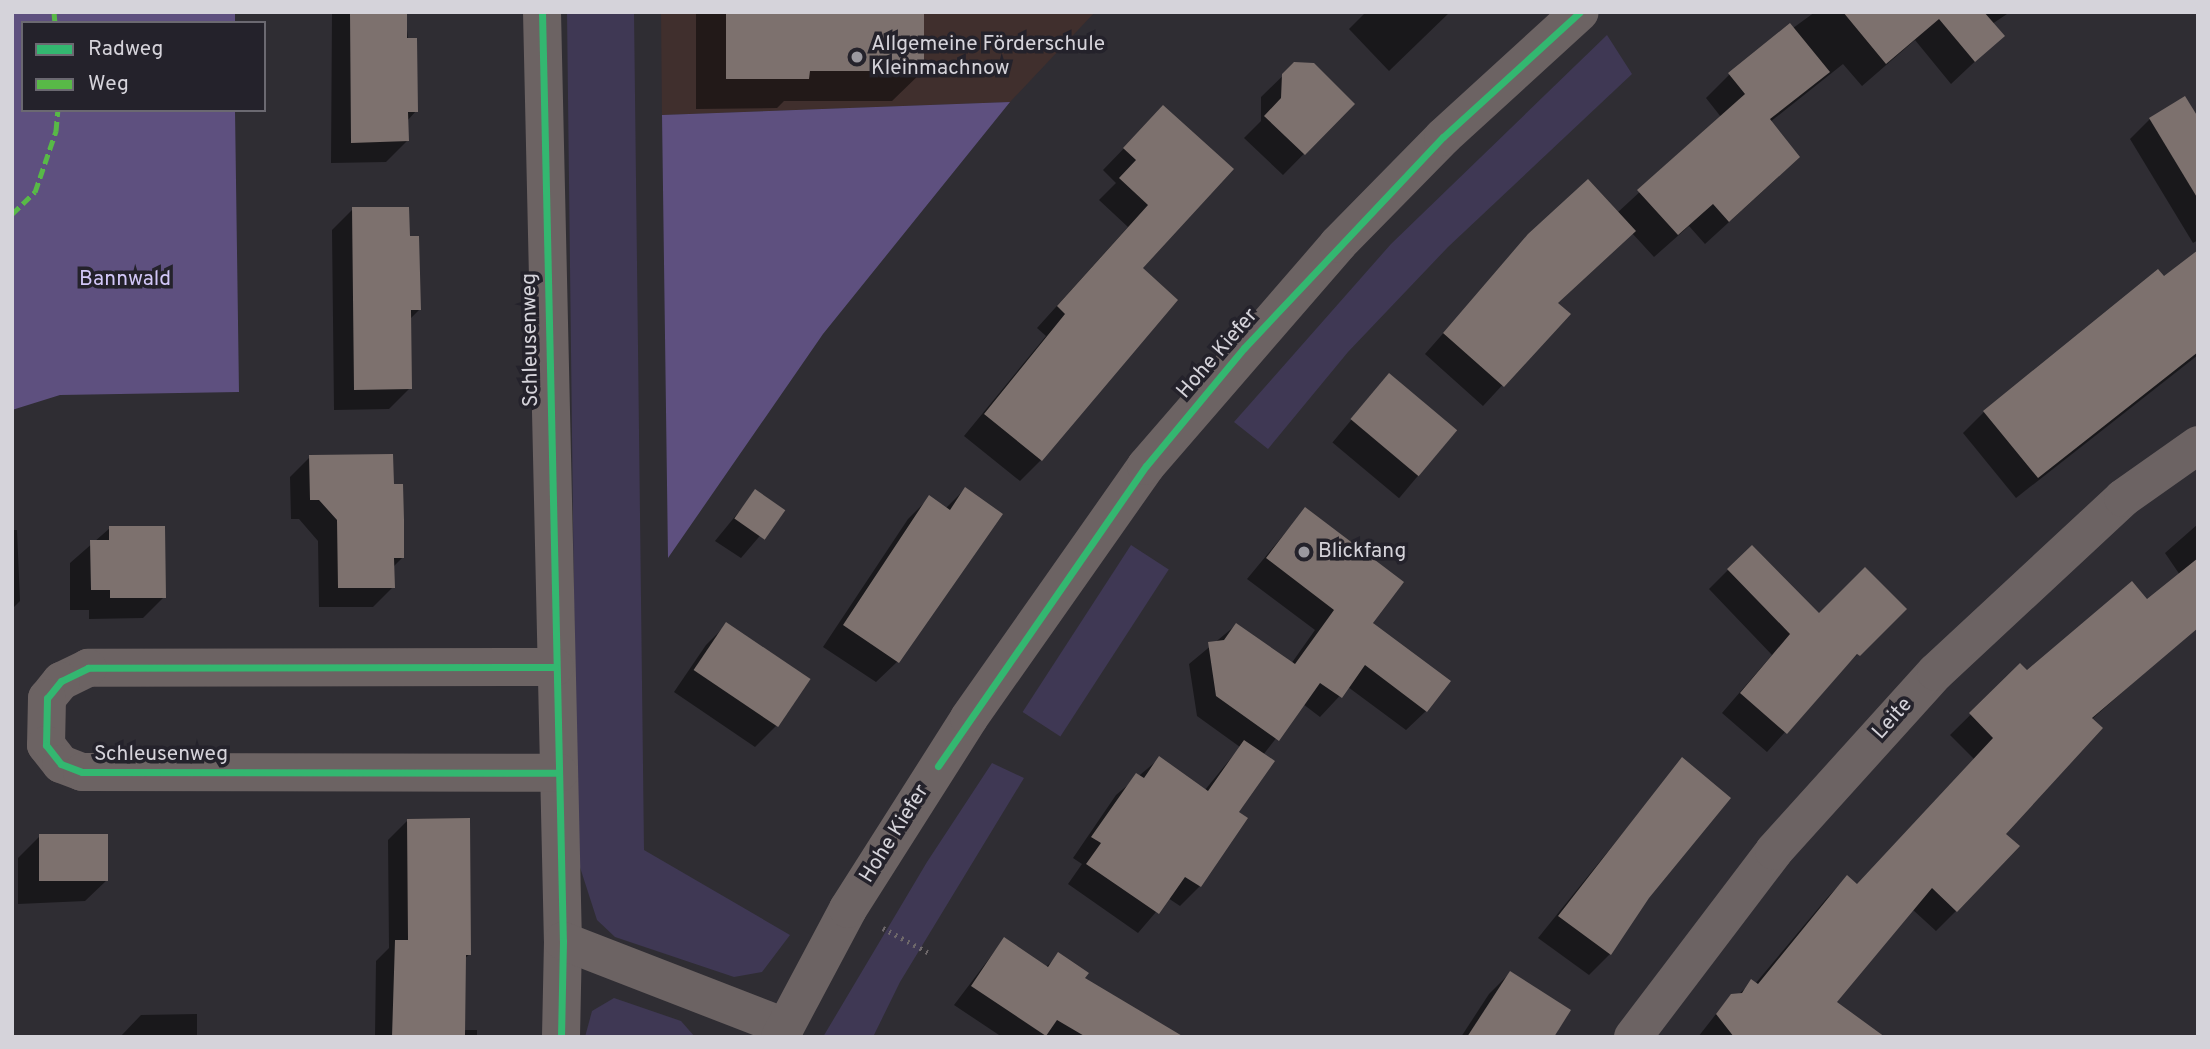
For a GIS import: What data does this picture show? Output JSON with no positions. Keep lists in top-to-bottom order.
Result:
{
  "streets": {
    "street": ["Schleusenweg", "Hohe Kiefer", "Leite"]
  },
  "parks": ["Bannwald"],
  "places": ["Allgemeine Förderschule Kleinmachnow", "Blickfang"],
  "legend": ["Radweg", "Weg"]
}
